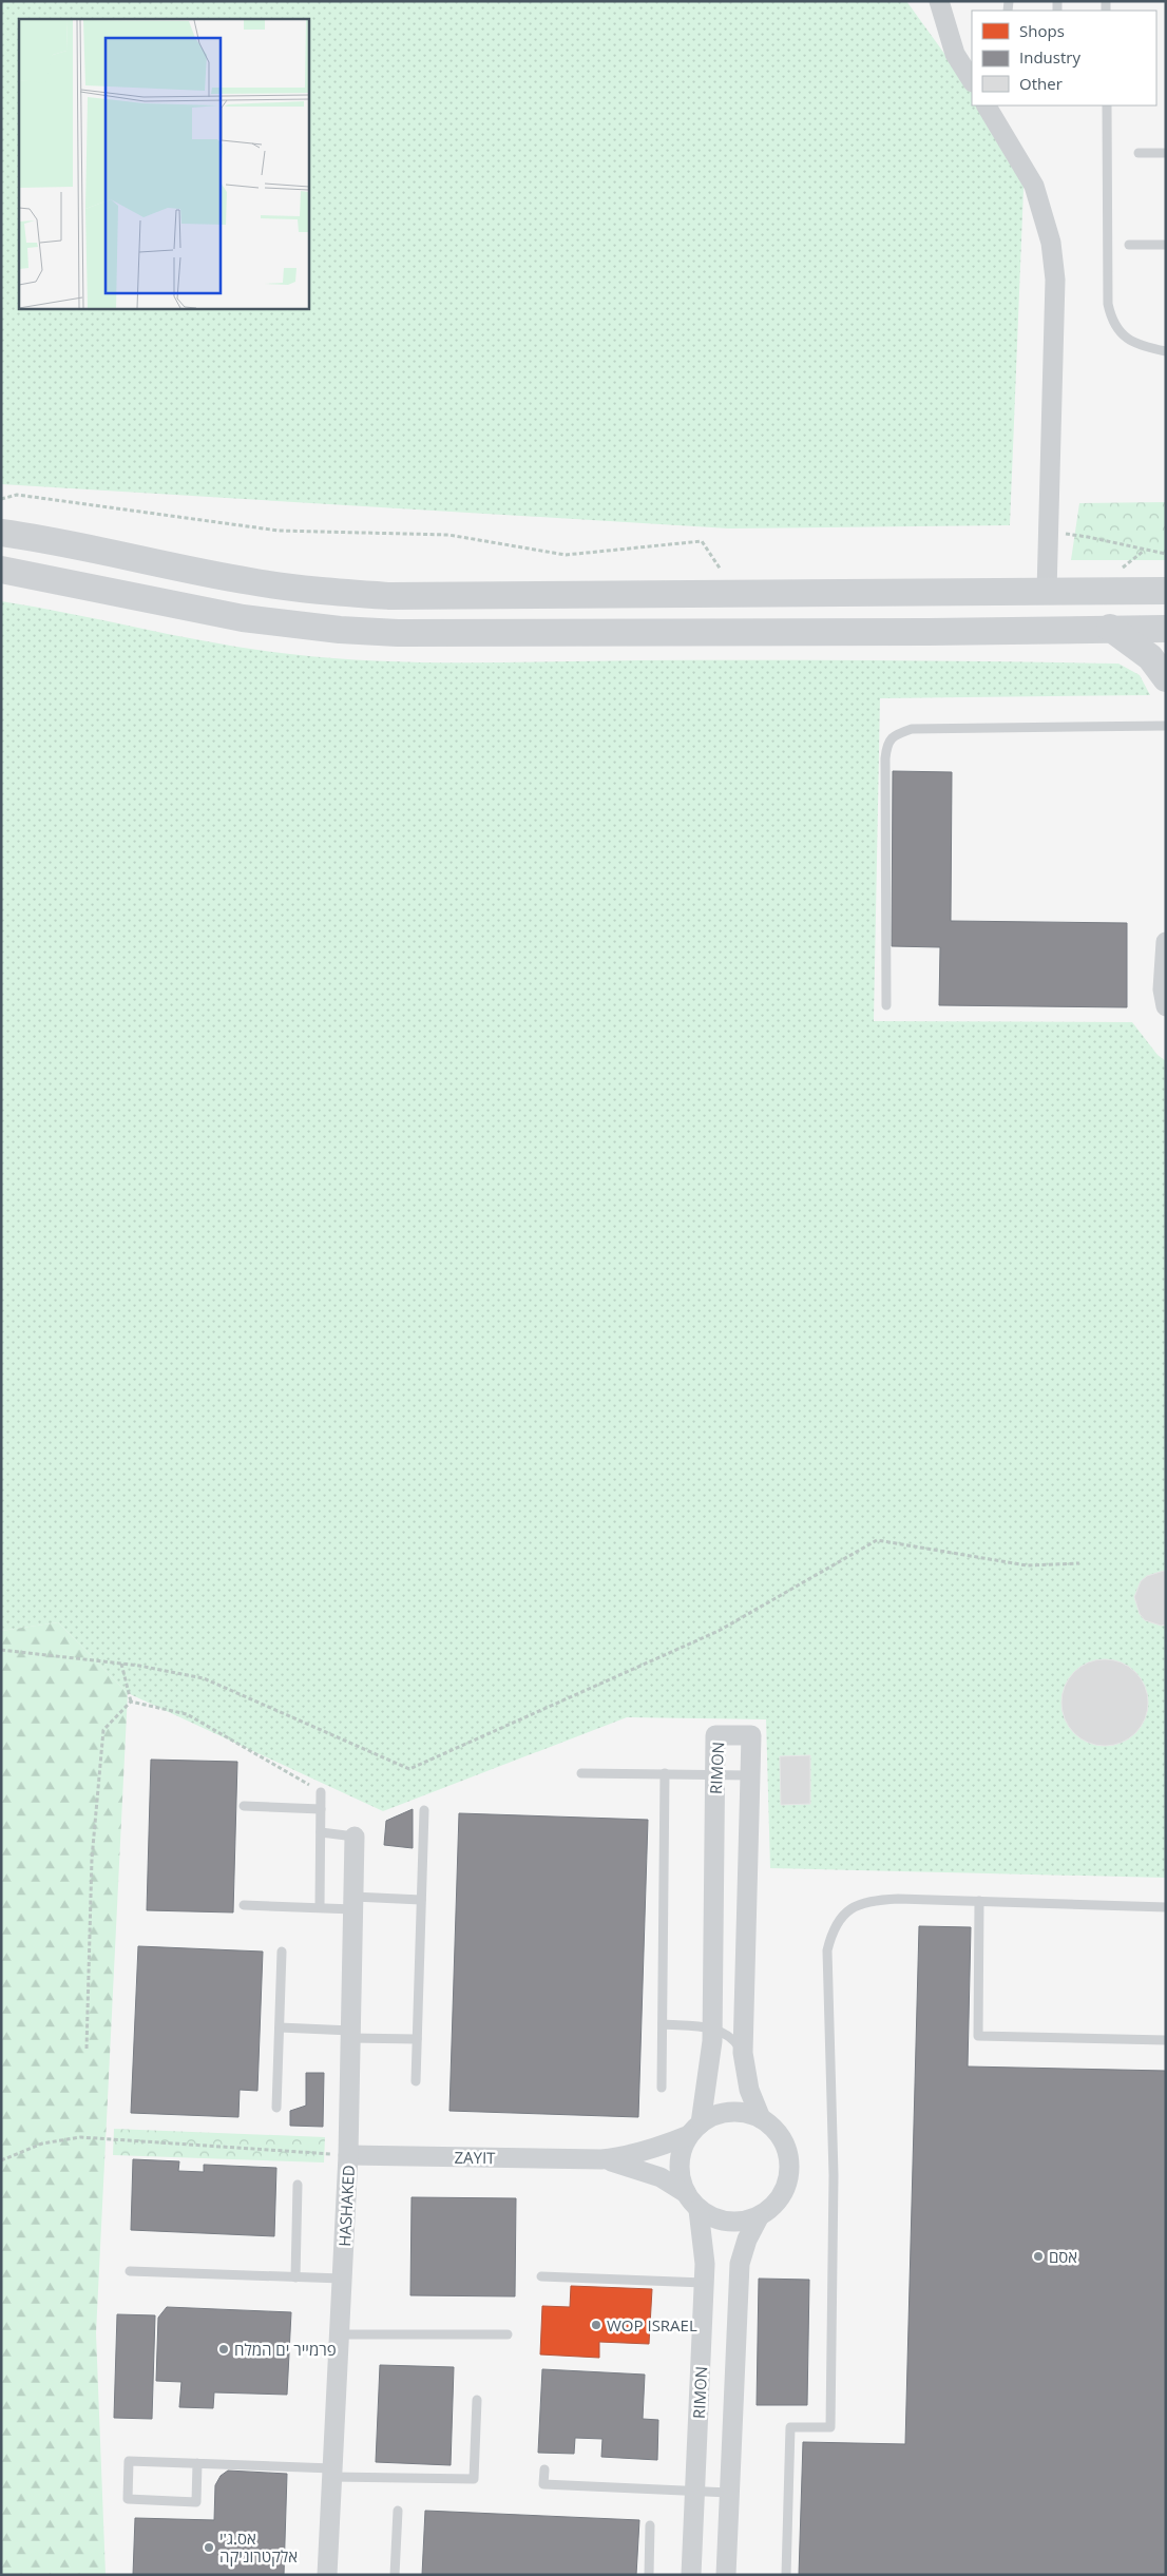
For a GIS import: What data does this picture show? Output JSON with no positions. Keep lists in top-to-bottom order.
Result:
{
  "streets": {
    "street": ["RIMON", "ZAYIT", "HASHAKED"]
  },
  "crossings": [
    ["RIMON", "ZAYIT"],
    ["ZAYIT", "HASHAKED"]
  ],
  "places": [
    "אסם",
    "WOP ISRAEL",
    "פרמייר ים המלח",
    "אס.ג'י אלקטרוניקה"
  ],
  "legend": ["Shops", "Industry", "Other"]
}
